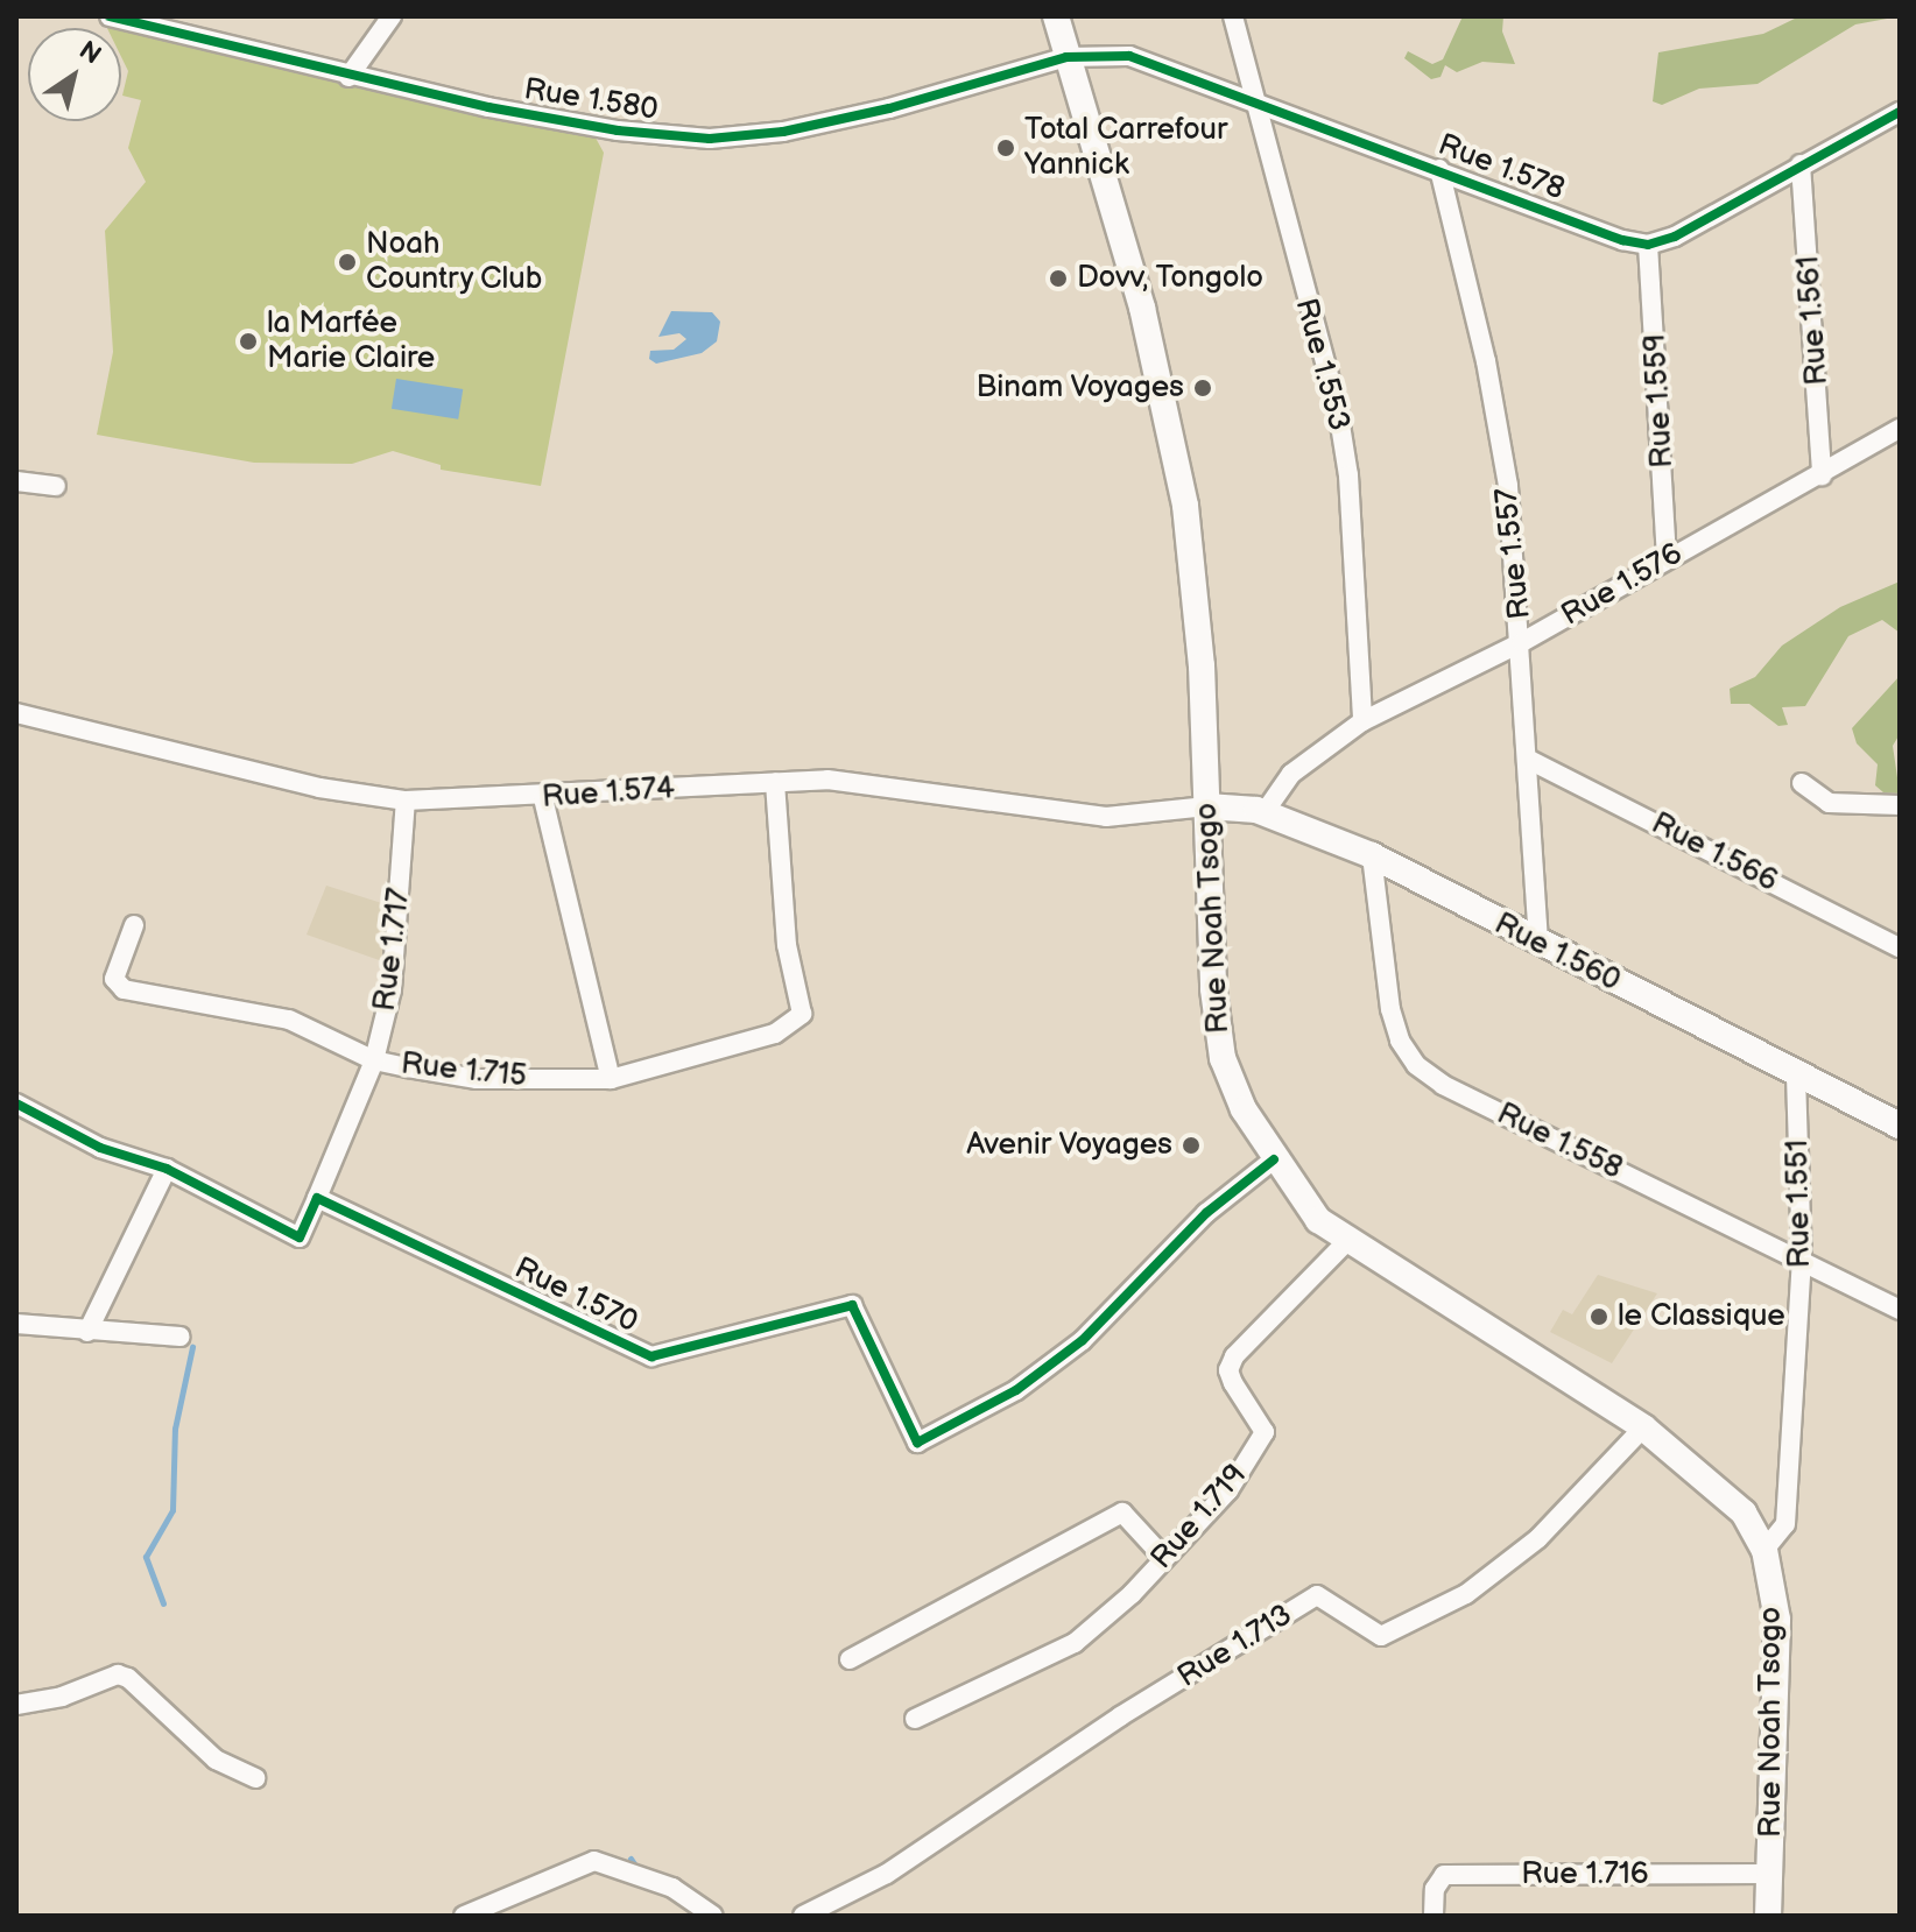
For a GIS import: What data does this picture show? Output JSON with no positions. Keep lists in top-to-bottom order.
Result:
{
  "streets": {
    "main road": ["Rue Noah Tsogo", "Rue 1.560"],
    "street": [
      "Rue 1.580",
      "Rue 1.578",
      "Rue 1.561",
      "Rue 1.553",
      "Rue 1.559",
      "Rue 1.557",
      "Rue 1.576",
      "Rue 1.574",
      "Rue 1.566",
      "Rue 1.717",
      "Rue 1.715",
      "Rue 1.558",
      "Rue 1.551",
      "Rue 1.570",
      "Rue 1.719",
      "Rue 1.713",
      "Rue 1.716"
    ]
  },
  "crossings": [
    ["Rue 1.580", "Rue 1.578"],
    ["Rue 1.580", "Rue Noah Tsogo"],
    ["Rue 1.578", "Rue 1.553"],
    ["Rue 1.578", "Rue 1.559"],
    ["Rue 1.578", "Rue 1.557"],
    ["Rue 1.578", "Rue Noah Tsogo"],
    ["Rue 1.561", "Rue 1.576"],
    ["Rue 1.553", "Rue 1.576"],
    ["Rue 1.559", "Rue 1.576"],
    ["Rue 1.557", "Rue 1.576"],
    ["Rue 1.557", "Rue 1.566"],
    ["Rue 1.557", "Rue 1.560"],
    ["Rue 1.576", "Rue 1.560"],
    ["Rue 1.574", "Rue Noah Tsogo"],
    ["Rue 1.574", "Rue 1.717"],
    ["Rue 1.574", "Rue 1.560"],
    ["Rue 1.574", "Rue 1.715"],
    ["Rue Noah Tsogo", "Rue 1.560"],
    ["Rue Noah Tsogo", "Rue 1.551"],
    ["Rue Noah Tsogo", "Rue 1.570"],
    ["Rue Noah Tsogo", "Rue 1.719"],
    ["Rue Noah Tsogo", "Rue 1.713"],
    ["Rue Noah Tsogo", "Rue 1.716"],
    ["Rue 1.717", "Rue 1.715"],
    ["Rue 1.717", "Rue 1.570"],
    ["Rue 1.560", "Rue 1.558"],
    ["Rue 1.560", "Rue 1.551"],
    ["Rue 1.558", "Rue 1.551"]
  ],
  "places": [
    "Total Carrefour Yannick",
    "Noah Country Club",
    "Dovv, Tongolo",
    "la Marfée Marie Claire",
    "Binam Voyages",
    "Avenir Voyages",
    "le Classique"
  ],
  "north": "top right"
}
